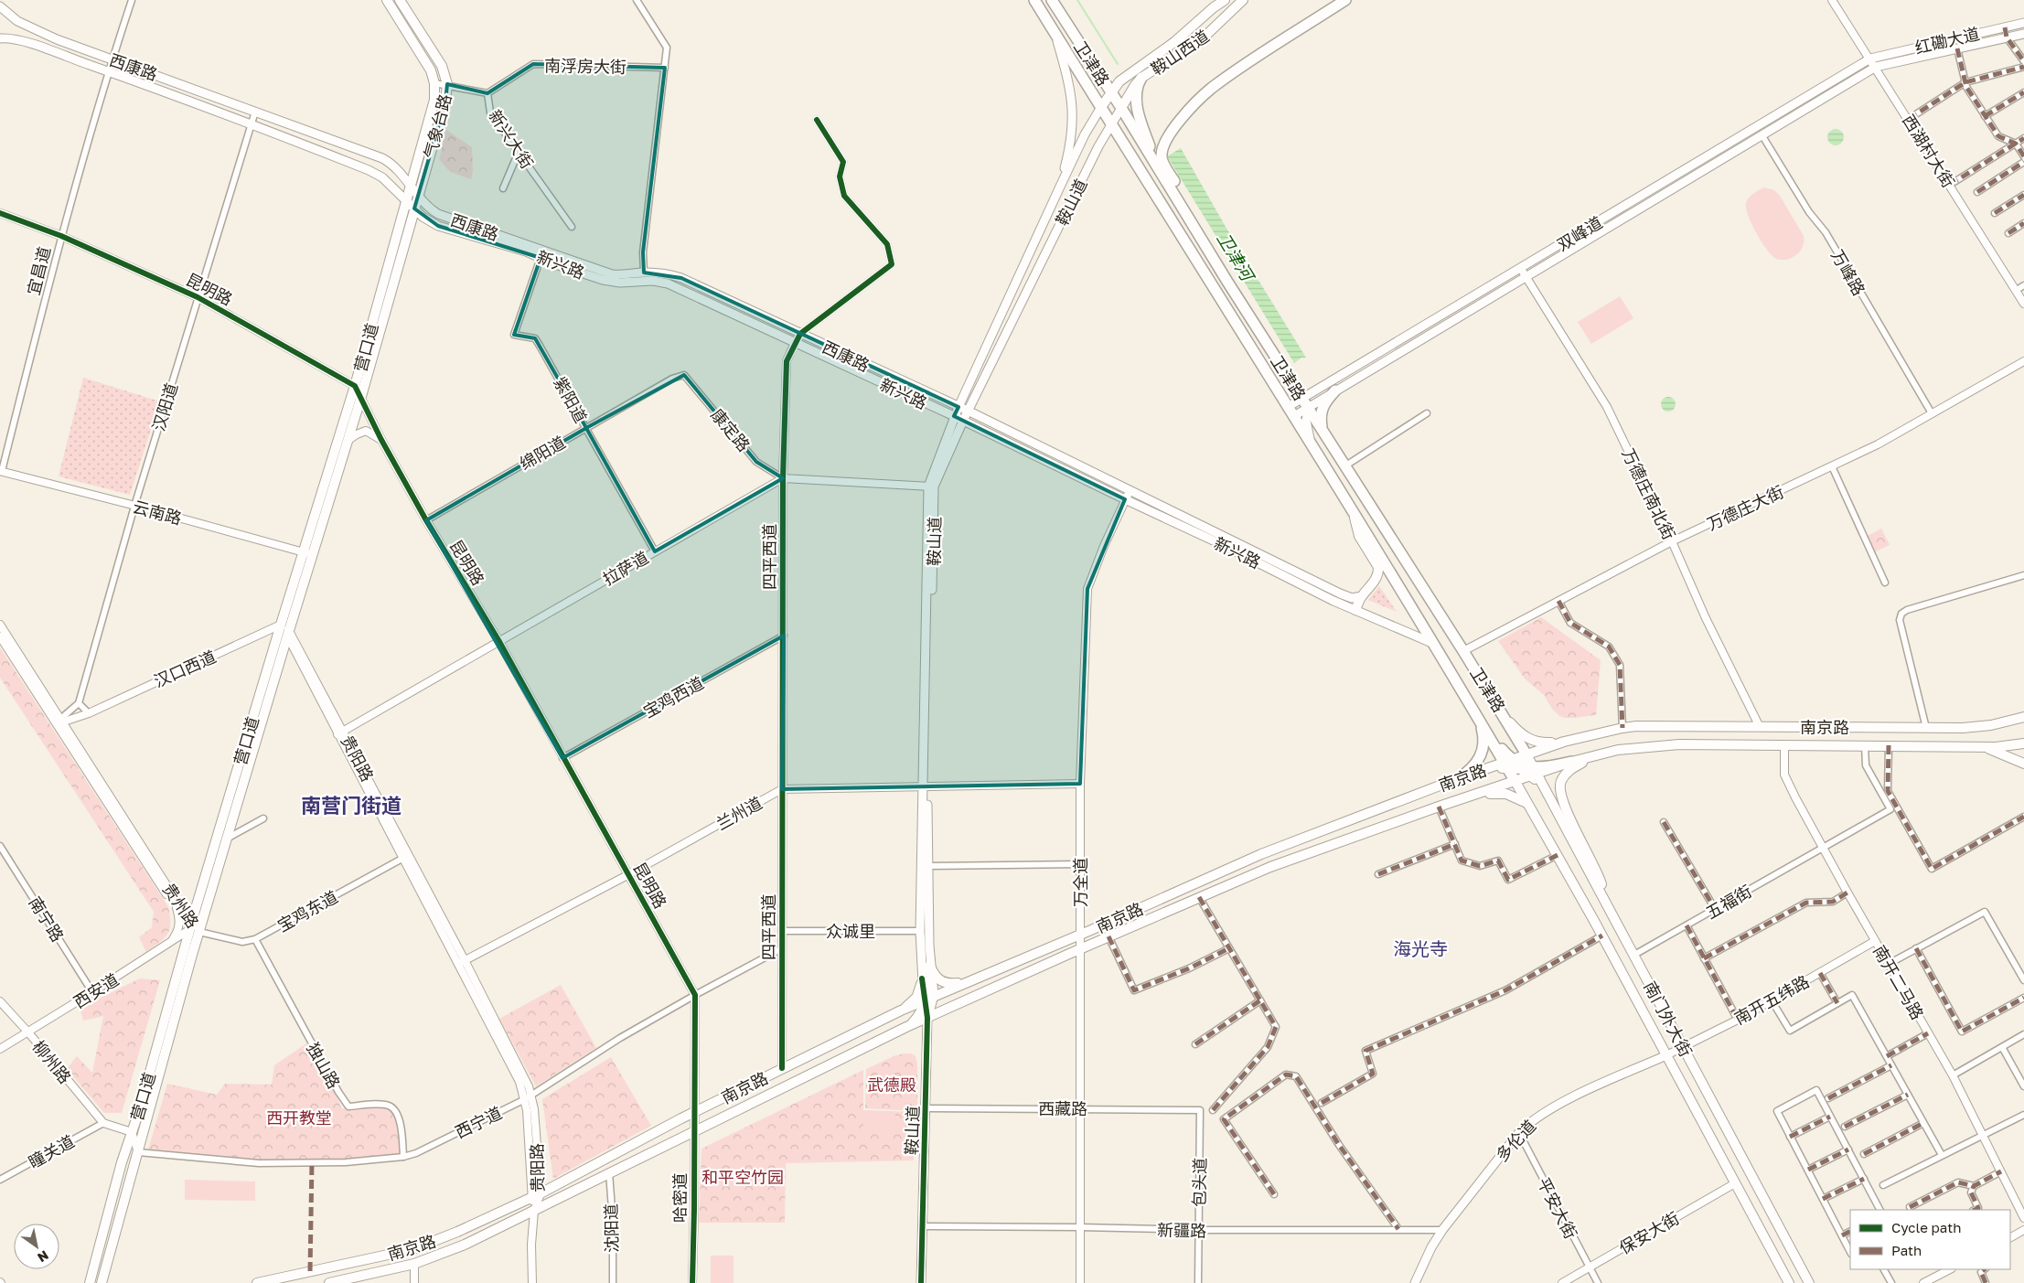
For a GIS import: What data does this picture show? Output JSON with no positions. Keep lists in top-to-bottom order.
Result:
{
  "streets": {
    "highway": ["卫津路"],
    "main road": [
      "红磡大道",
      "鞍山西道",
      "西康路",
      "气象台路",
      "鞍山道",
      "双峰道",
      "新兴路",
      "营口道",
      "南京路",
      "南门外大街",
      "多伦道"
    ],
    "street": [
      "南浮房大街",
      "新兴大街",
      "西湖村大街",
      "宜昌道",
      "万峰路",
      "昆明路",
      "紫阳道",
      "汉阳道",
      "康定路",
      "绵阳道",
      "万德庄南北街",
      "万德庄大街",
      "云南路",
      "四平西道",
      "拉萨道",
      "汉口西道",
      "宝鸡西道",
      "贵阳路",
      "兰州道",
      "万全道",
      "五福街",
      "贵州路",
      "宝鸡东道",
      "南宁路",
      "众诚里",
      "南开二马路",
      "西安道",
      "南开五纬路",
      "柳州路",
      "独山路",
      "西藏路",
      "西宁道",
      "瞳关道",
      "包头道",
      "哈密道",
      "平安大街",
      "沈阳道",
      "新疆路",
      "保安大街"
    ]
  },
  "crossings": [
    ["红磡大道", "西湖村大街"],
    ["红磡大道", "双峰道"],
    ["鞍山西道", "卫津路"],
    ["鞍山西道", "鞍山道"],
    ["卫津路", "鞍山道"],
    ["卫津路", "双峰道"],
    ["卫津路", "万德庄大街"],
    ["卫津路", "南京路"],
    ["卫津路", "南门外大街"],
    ["南浮房大街", "新兴大街"],
    ["西康路", "气象台路"],
    ["西康路", "鞍山道"],
    ["西康路", "新兴路"],
    ["西康路", "宜昌道"],
    ["西康路", "营口道"],
    ["西康路", "汉阳道"],
    ["西康路", "四平西道"],
    ["西康路", "万全道"],
    ["气象台路", "新兴大街"],
    ["气象台路", "新兴路"],
    ["气象台路", "营口道"],
    ["西湖村大街", "双峰道"],
    ["鞍山道", "新兴路"],
    ["鞍山道", "南京路"],
    ["鞍山道", "兰州道"],
    ["鞍山道", "众诚里"],
    ["鞍山道", "西藏路"],
    ["鞍山道", "新疆路"],
    ["双峰道", "万峰路"],
    ["双峰道", "万德庄南北街"],
    ["新兴路", "营口道"],
    ["新兴路", "紫阳道"],
    ["新兴路", "四平西道"],
    ["新兴路", "万全道"],
    ["宜昌道", "昆明路"],
    ["宜昌道", "云南路"],
    ["万峰路", "万德庄大街"],
    ["昆明路", "营口道"],
    ["昆明路", "汉阳道"],
    ["昆明路", "绵阳道"],
    ["昆明路", "拉萨道"],
    ["昆明路", "宝鸡西道"],
    ["昆明路", "南京路"],
    ["昆明路", "兰州道"],
    ["昆明路", "西宁道"],
    ["昆明路", "哈密道"],
    ["营口道", "云南路"],
    ["营口道", "汉口西道"],
    ["营口道", "贵阳路"],
    ["营口道", "贵州路"],
    ["营口道", "宝鸡东道"],
    ["营口道", "西安道"],
    ["营口道", "西宁道"],
    ["紫阳道", "绵阳道"],
    ["紫阳道", "拉萨道"],
    ["汉阳道", "云南路"],
    ["康定路", "绵阳道"],
    ["康定路", "四平西道"],
    ["康定路", "拉萨道"],
    ["万德庄南北街", "万德庄大街"],
    ["万德庄南北街", "南京路"],
    ["四平西道", "拉萨道"],
    ["四平西道", "宝鸡西道"],
    ["四平西道", "南京路"],
    ["四平西道", "兰州道"],
    ["四平西道", "众诚里"],
    ["四平西道", "西宁道"],
    ["拉萨道", "贵阳路"],
    ["汉口西道", "贵阳路"],
    ["汉口西道", "贵州路"],
    ["南京路", "贵阳路"],
    ["南京路", "万全道"],
    ["南京路", "五福街"],
    ["南京路", "南开二马路"],
    ["南京路", "南门外大街"],
    ["南京路", "哈密道"],
    ["南京路", "沈阳道"],
    ["贵阳路", "兰州道"],
    ["贵阳路", "宝鸡东道"],
    ["贵阳路", "西宁道"],
    ["兰州道", "万全道"],
    ["万全道", "西藏路"],
    ["万全道", "新疆路"],
    ["五福街", "南开二马路"],
    ["五福街", "南门外大街"],
    ["贵州路", "宝鸡东道"],
    ["贵州路", "西安道"],
    ["宝鸡东道", "西安道"],
    ["宝鸡东道", "独山路"],
    ["南宁路", "西安道"],
    ["南开二马路", "南开五纬路"],
    ["西安道", "柳州路"],
    ["南开五纬路", "南门外大街"],
    ["南开五纬路", "多伦道"],
    ["南门外大街", "多伦道"],
    ["南门外大街", "保安大街"],
    ["柳州路", "瞳关道"],
    ["独山路", "西宁道"],
    ["西藏路", "包头道"],
    ["多伦道", "平安大街"],
    ["多伦道", "新疆路"],
    ["包头道", "新疆路"],
    ["平安大街", "保安大街"]
  ],
  "districts": ["南营门街道", "海光寺"],
  "water": ["卫津河"],
  "parks": ["武德殿", "西开教堂", "和平空竹园"],
  "legend": ["Cycle path", "Path"],
  "north": "bottom right"
}
